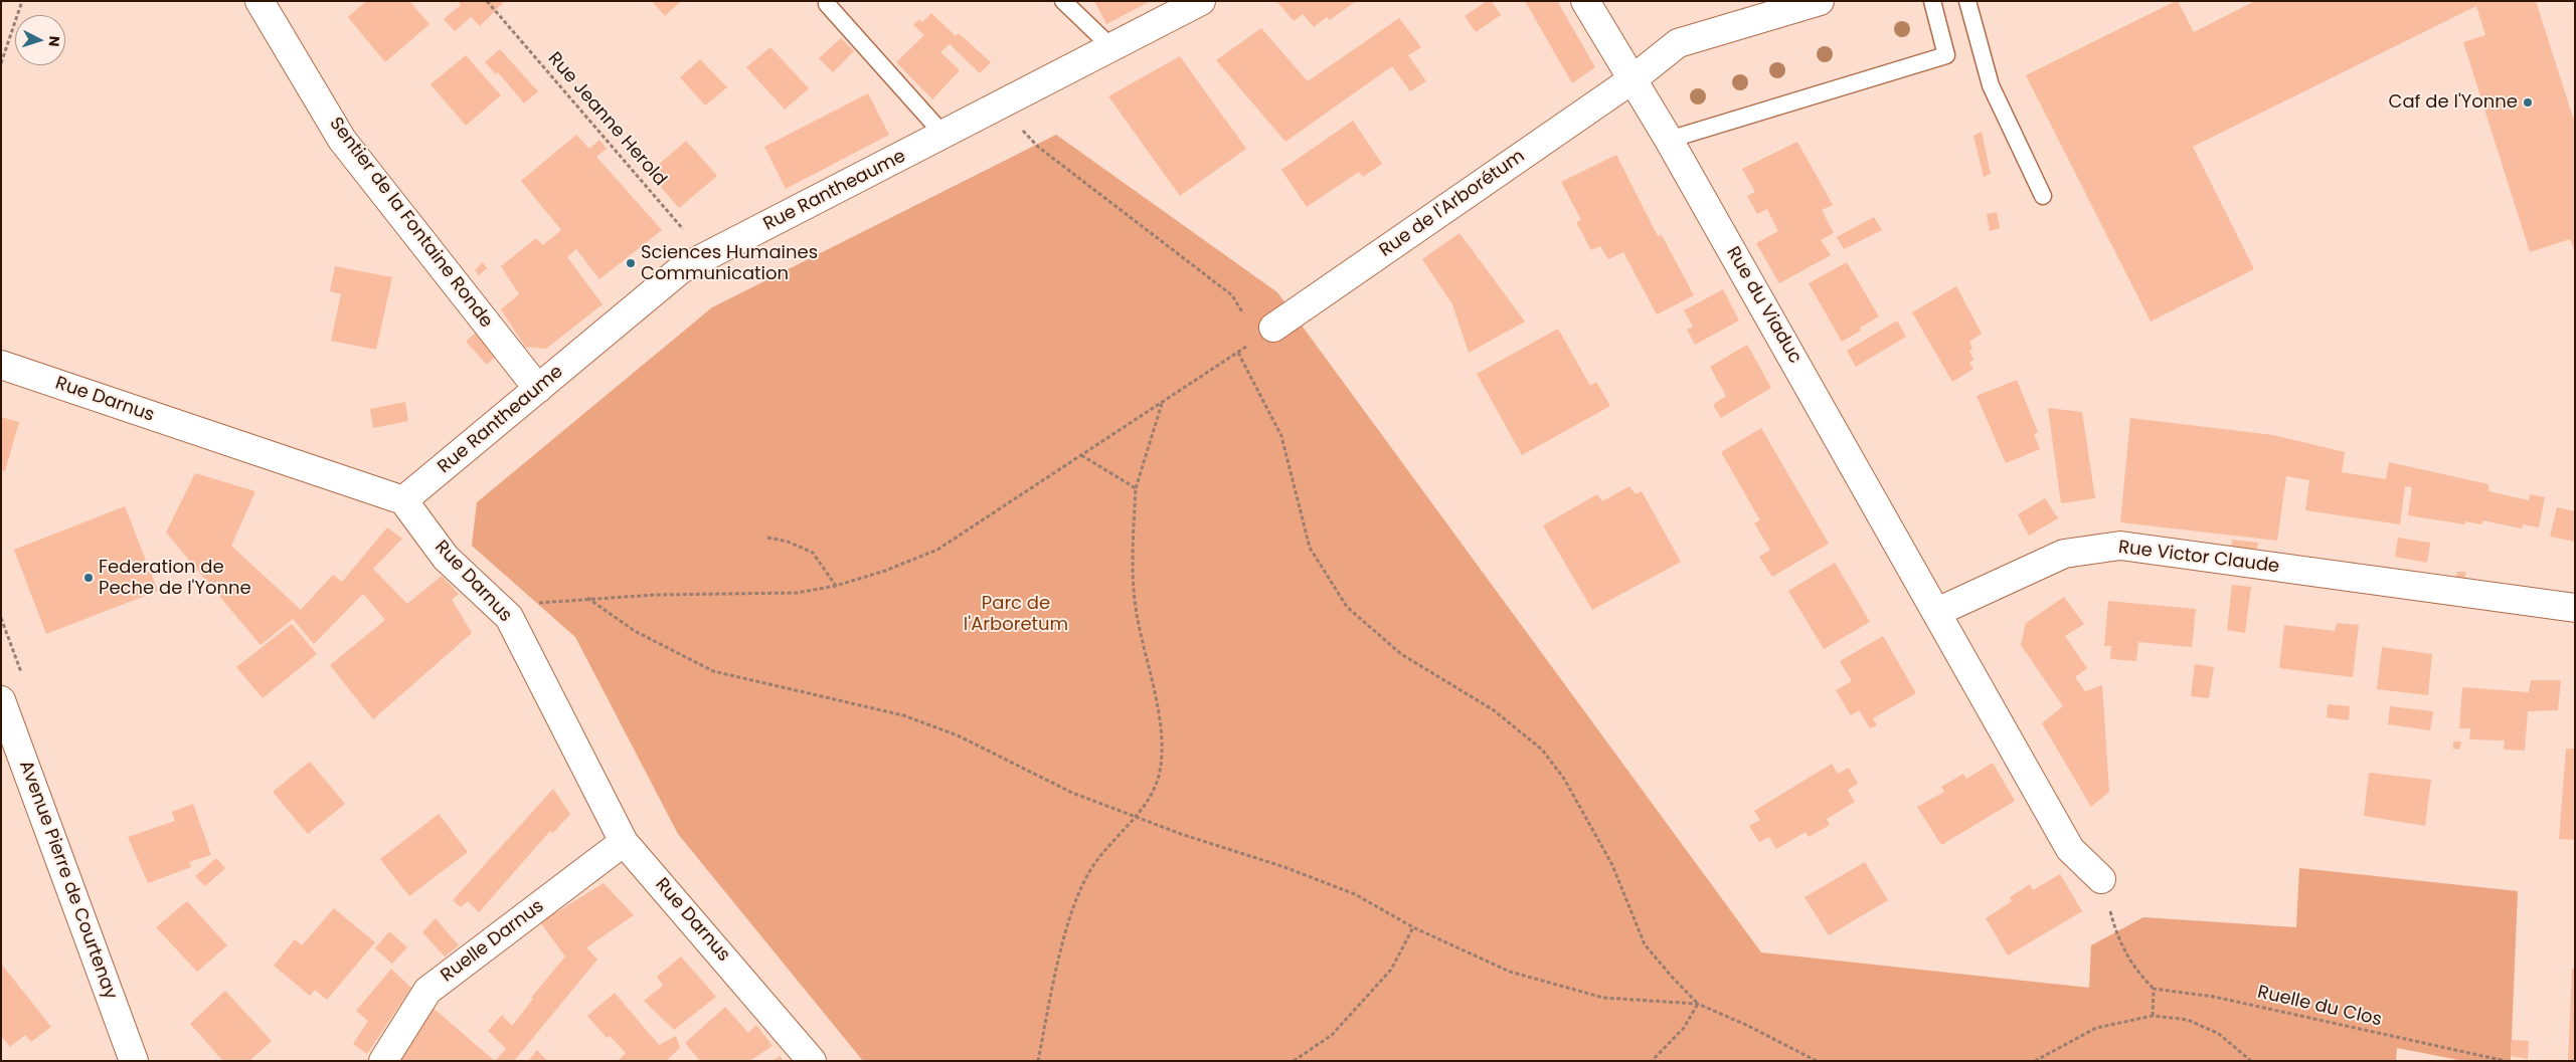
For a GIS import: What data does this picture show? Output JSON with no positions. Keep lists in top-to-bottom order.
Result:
{
  "streets": {
    "street": [
      "Rue Rantheaume",
      "Rue de l'Arborétum",
      "Sentier de la Fontaine Ronde",
      "Rue du Viaduc",
      "Rue Darnus",
      "Rue Victor Claude",
      "Avenue Pierre de Courtenay",
      "Ruelle Darnus"
    ],
    "path": ["Rue Jeanne Herold", "Ruelle du Clos"]
  },
  "crossings": [
    ["Rue Jeanne Herold", "Rue Rantheaume"],
    ["Rue Rantheaume", "Sentier de la Fontaine Ronde"],
    ["Rue Rantheaume", "Rue Darnus"],
    ["Rue de l'Arborétum", "Rue du Viaduc"],
    ["Rue du Viaduc", "Rue Victor Claude"],
    ["Rue Darnus", "Ruelle Darnus"]
  ],
  "parks": ["Parc de l'Arboretum"],
  "places": ["Caf de l'Yonne", "Sciences Humaines Communication", "Federation de Peche de l'Yonne"],
  "north": "right"
}
